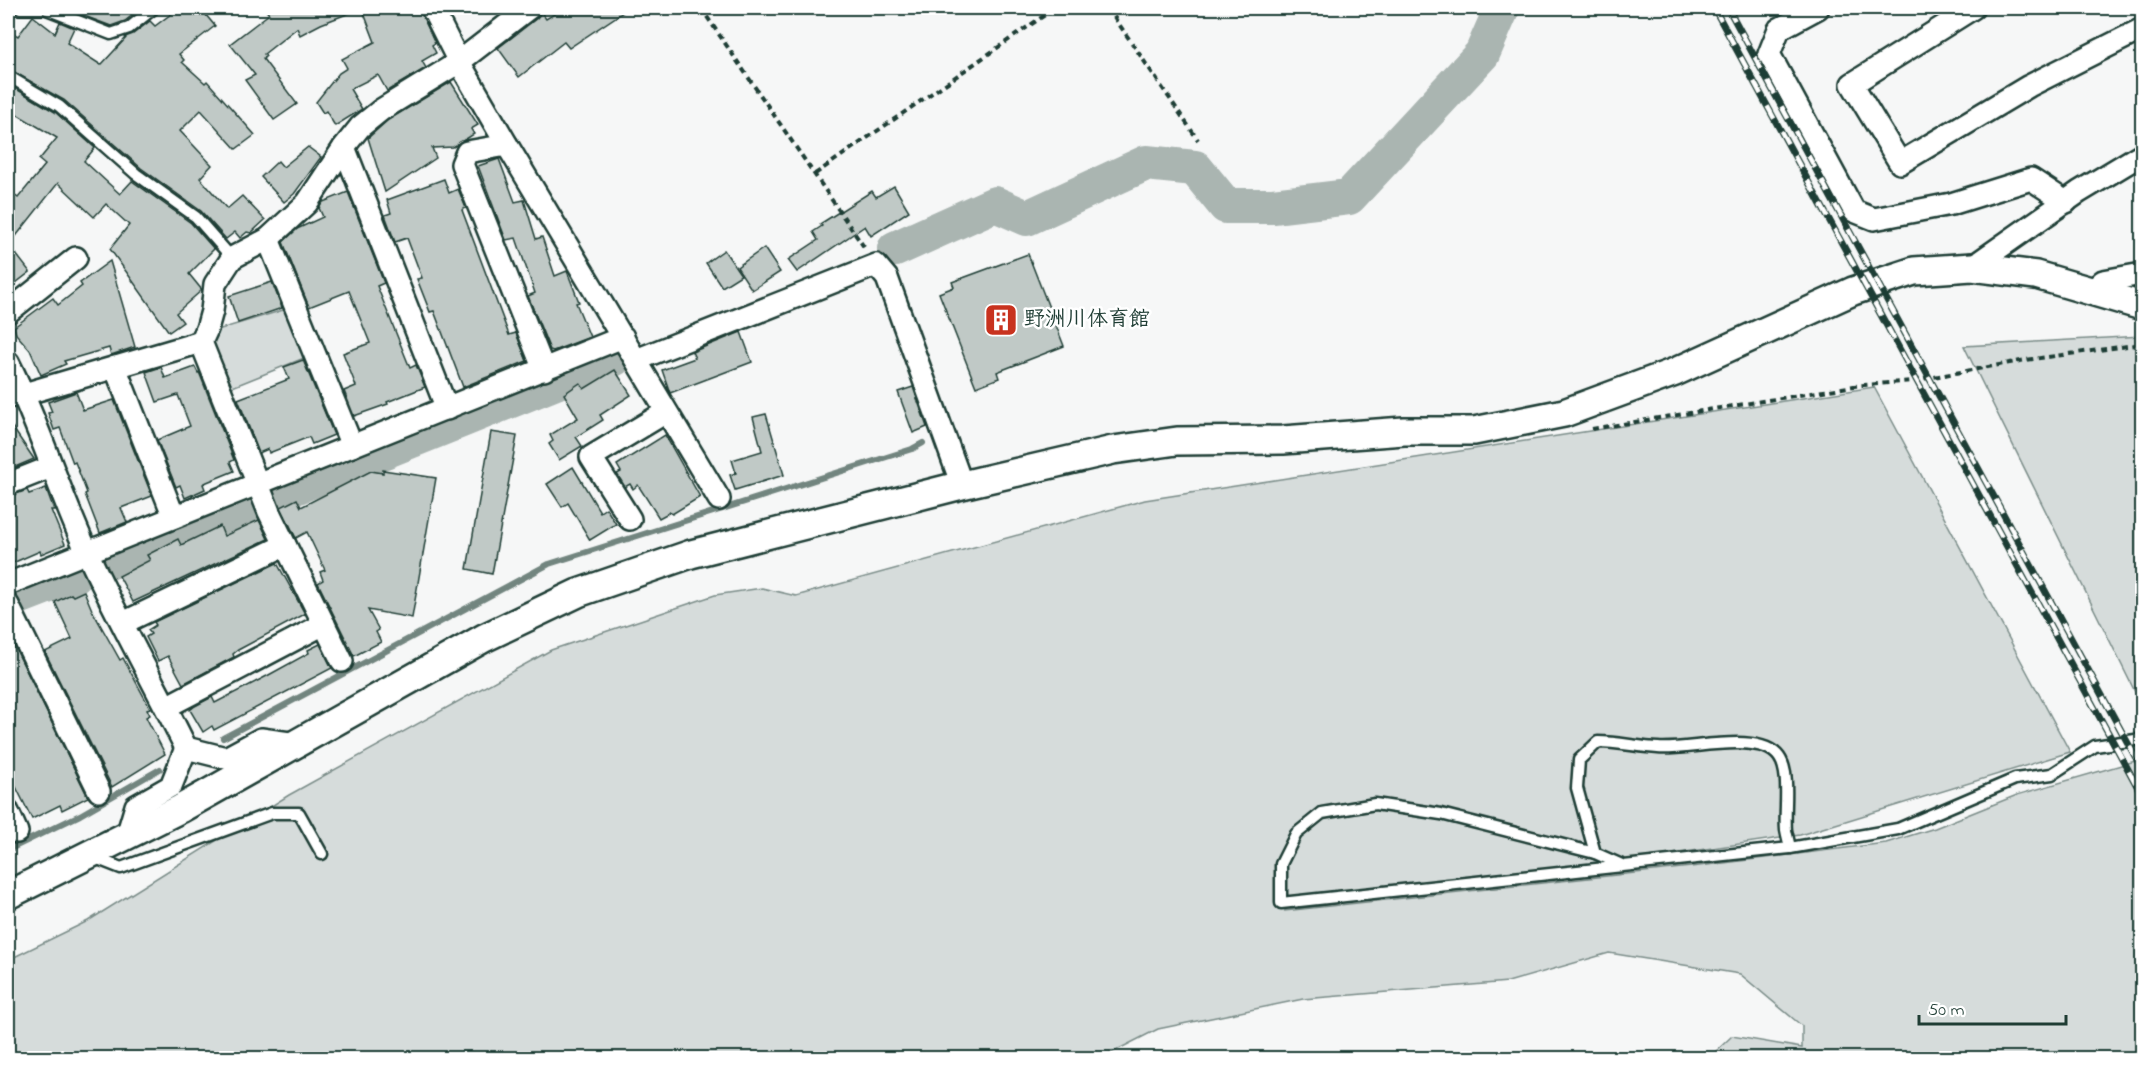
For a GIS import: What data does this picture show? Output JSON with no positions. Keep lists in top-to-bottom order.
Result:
{
  "places": {
    "building": ["野洲川体育館"]
  },
  "scale_bar": "50 m"
}
